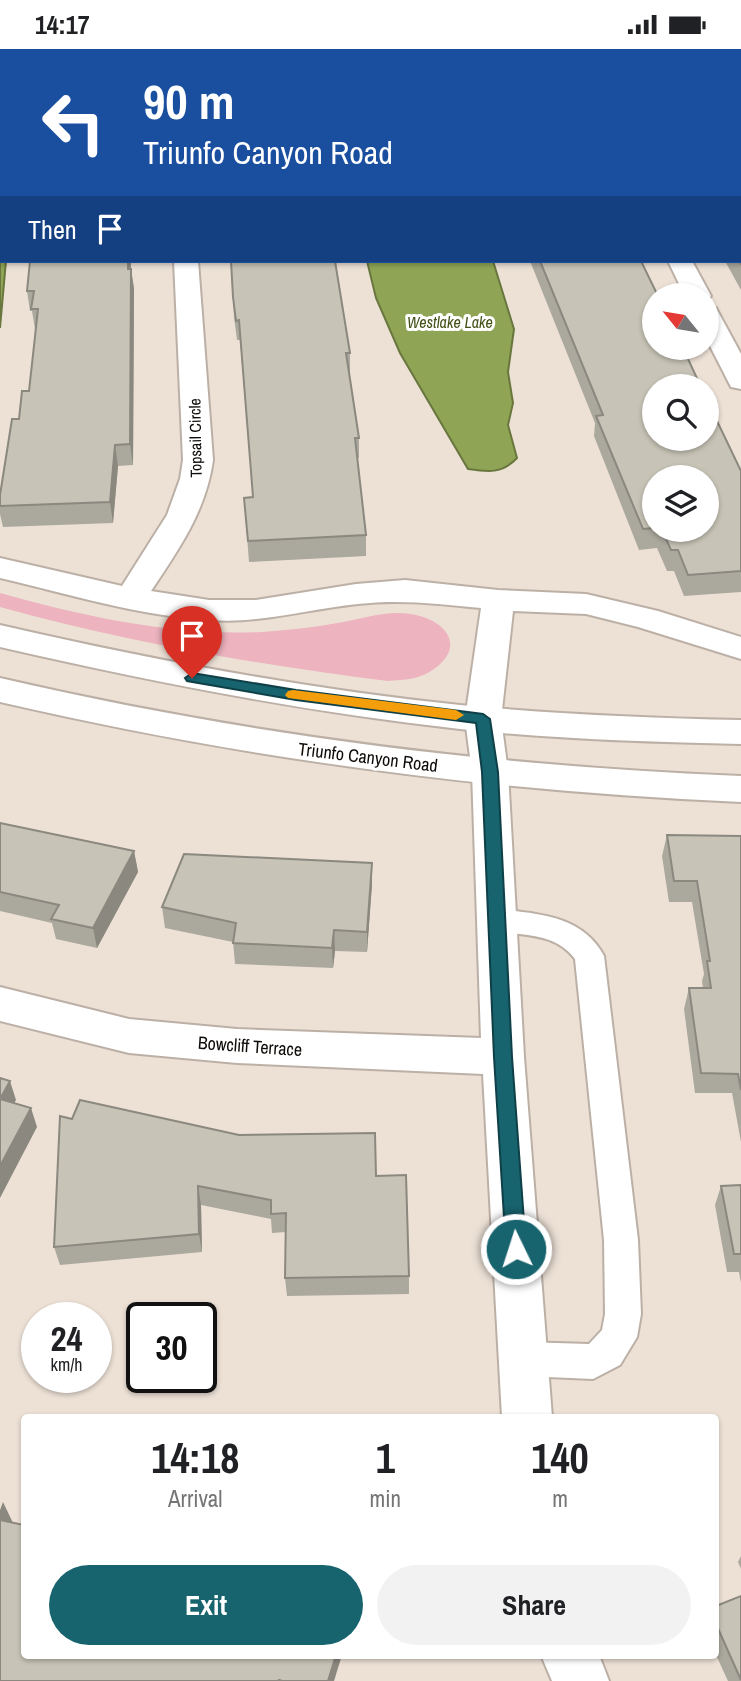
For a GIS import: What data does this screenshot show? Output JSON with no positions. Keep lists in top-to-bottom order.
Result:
{
  "streets": {
    "street": ["Topsail Circle", "Triunfo Canyon Road", "Bowcliff Terrace"]
  },
  "water": ["Westlake Lake"],
  "north": "top left",
  "page": {
    "status": "14:17",
    "turn": ["90 m", "Triunfo Canyon Road"],
    "then": "Then",
    "speed": "24 km/h",
    "limit": "30",
    "eta": [
      "14:18",
      "Arrival",
      "1",
      "min",
      "140",
      "m"
    ],
    "buttons": ["Exit", "Share"]
  }
}
